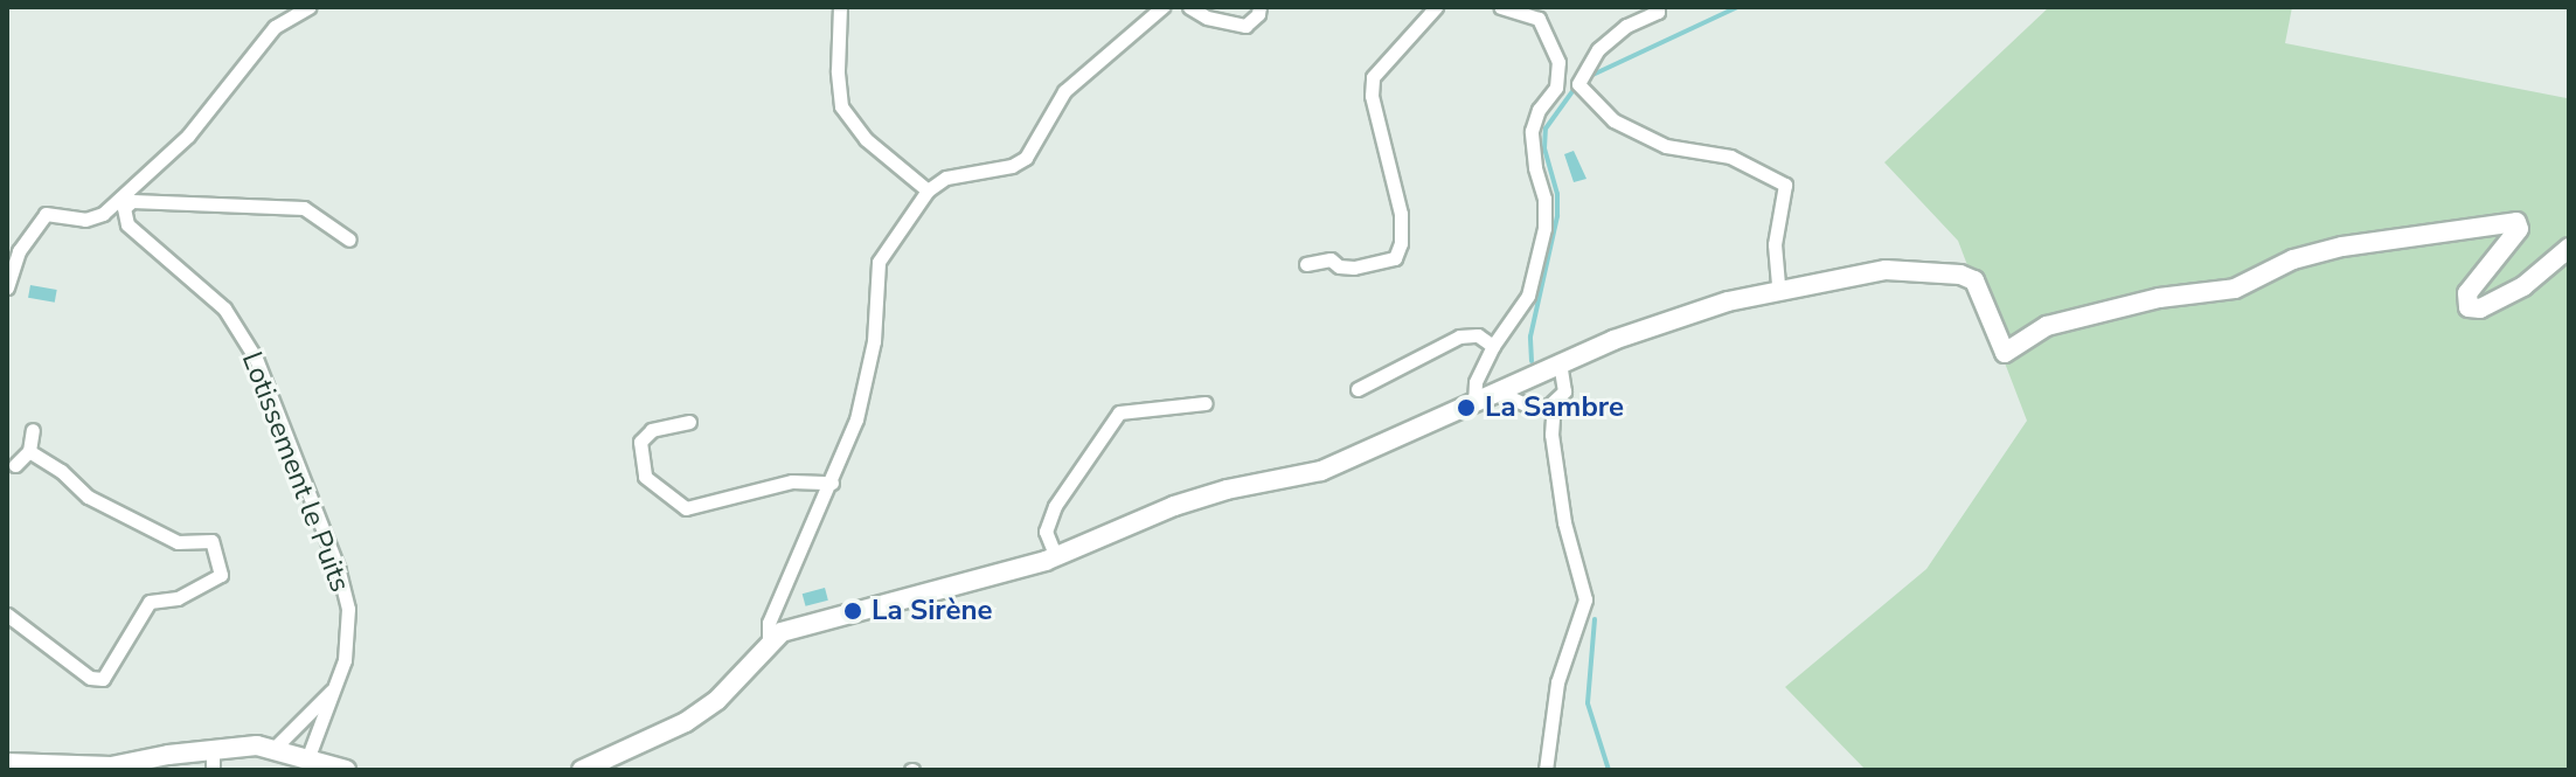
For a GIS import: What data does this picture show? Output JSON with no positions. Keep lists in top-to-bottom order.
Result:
{
  "streets": {
    "street": ["Lotissement le Puits"]
  },
  "places": ["La Sambre", "La Sirène"]
}
